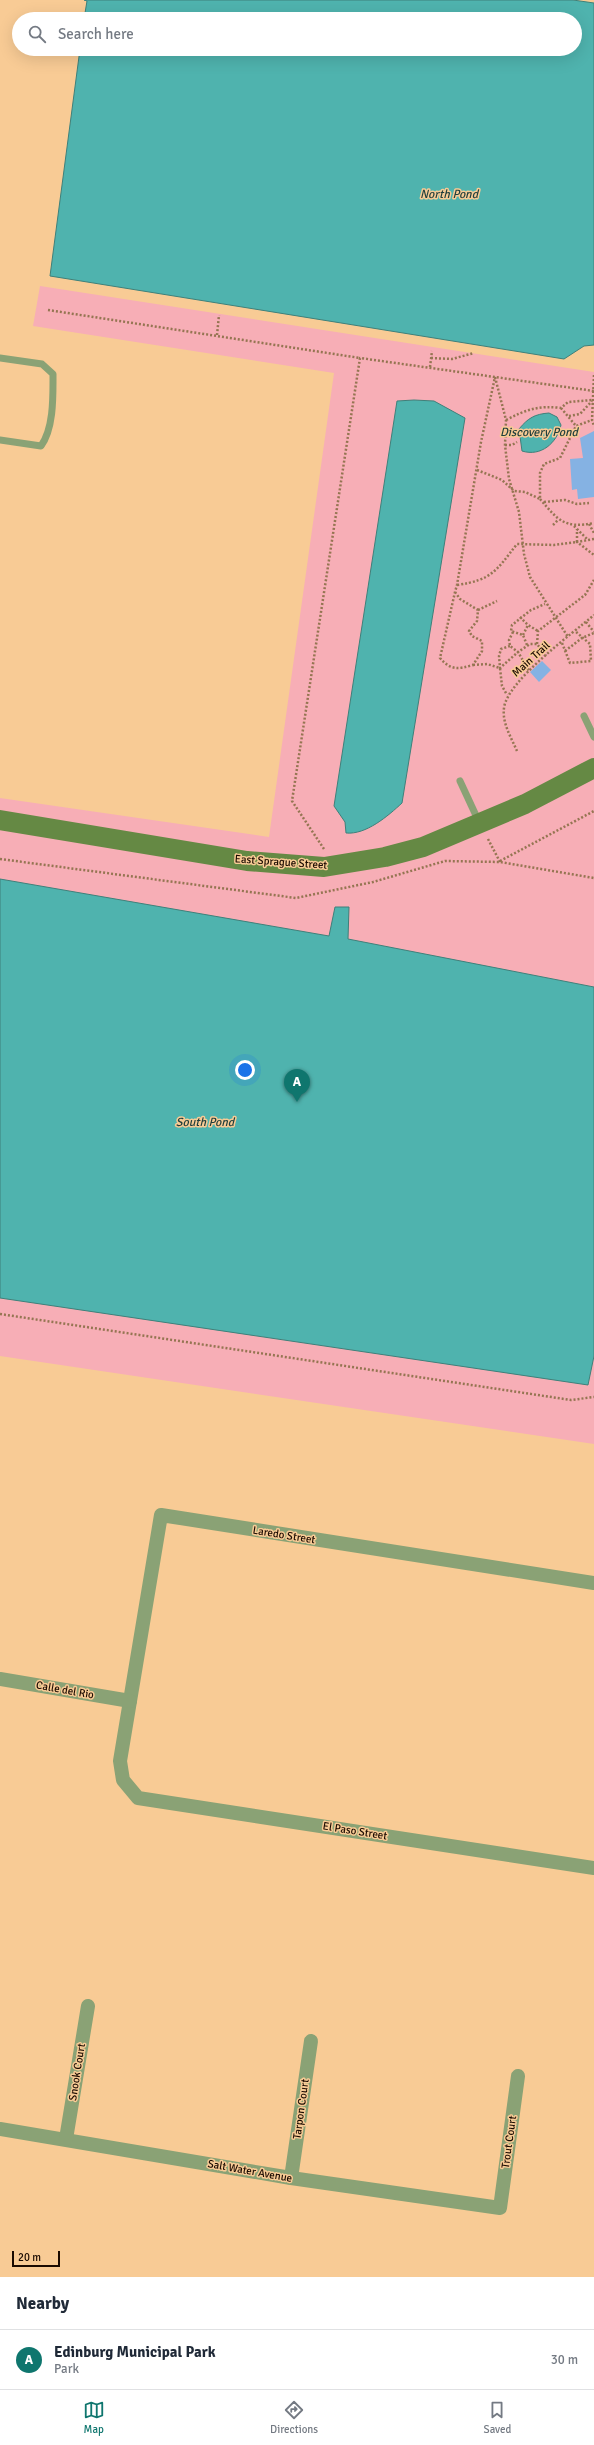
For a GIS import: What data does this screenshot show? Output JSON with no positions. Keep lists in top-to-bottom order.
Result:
{
  "streets": {
    "street": [
      "East Sprague Street",
      "Laredo Street",
      "Calle del Rio",
      "El Paso Street",
      "Snook Court",
      "Tarpon Court",
      "Trout Court",
      "Salt Water Avenue"
    ],
    "path": ["Main Trail"]
  },
  "crossings": [
    ["Laredo Street", "Calle del Rio"],
    ["Laredo Street", "El Paso Street"],
    ["Calle del Rio", "El Paso Street"],
    ["Snook Court", "Salt Water Avenue"],
    ["Tarpon Court", "Salt Water Avenue"],
    ["Trout Court", "Salt Water Avenue"]
  ],
  "water": ["North Pond", "Discovery Pond", "South Pond"],
  "scale_bar": "20 m",
  "page": {
    "search": "Search here",
    "pins": "A",
    "scale": "20 m",
    "heading": "Nearby",
    "list": [
      {
        "mark": "A",
        "name": "Edinburg Municipal Park",
        "note": "Park",
        "value": "30 m"
      }
    ],
    "nav": ["Map", "Directions", "Saved"]
  }
}
